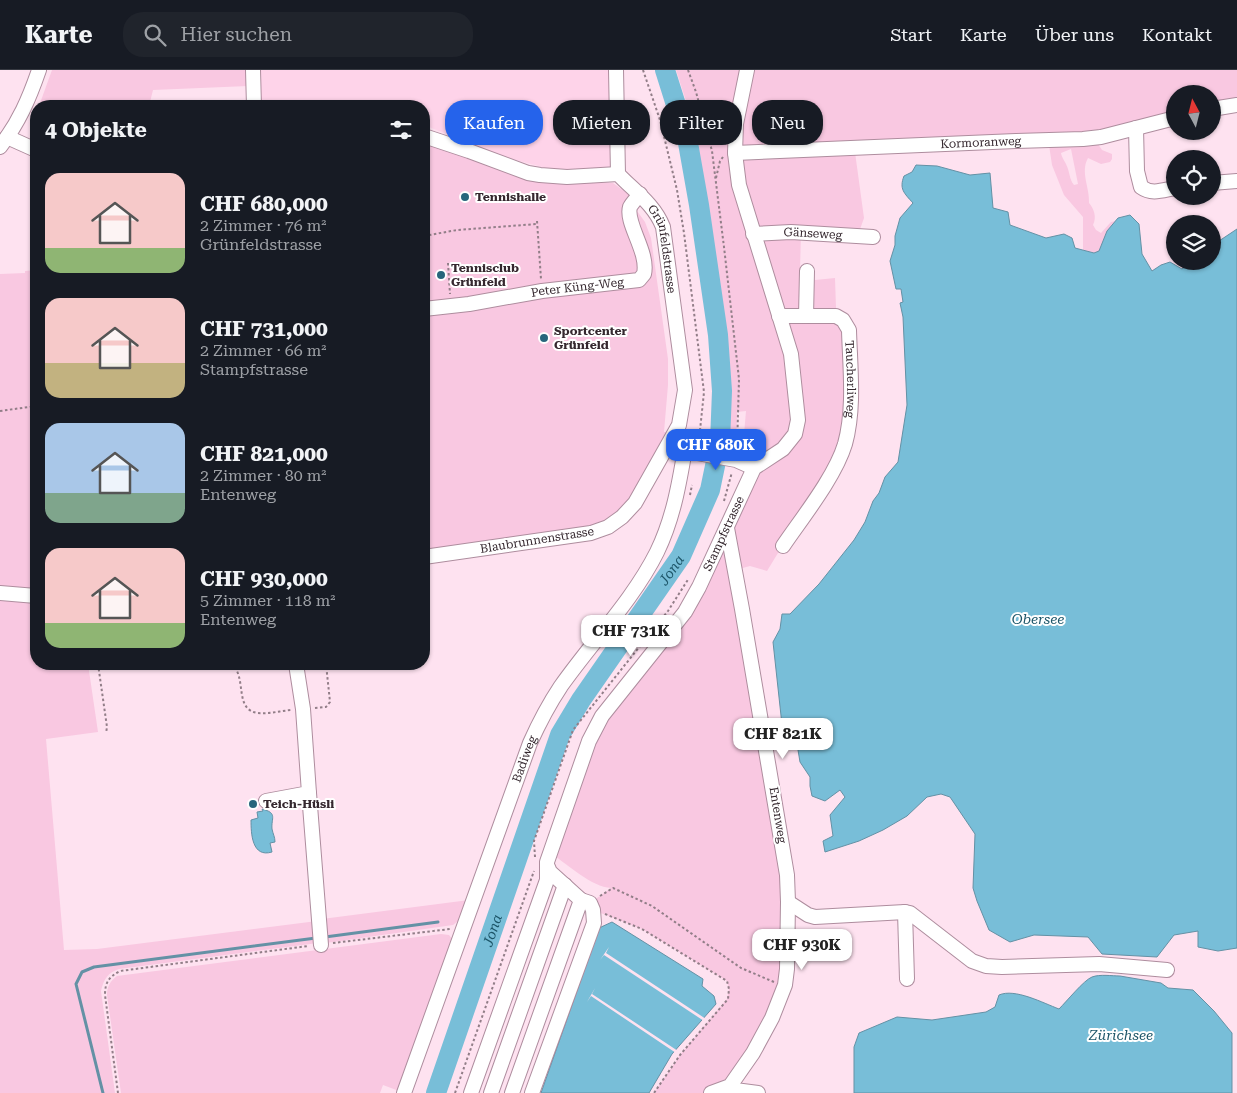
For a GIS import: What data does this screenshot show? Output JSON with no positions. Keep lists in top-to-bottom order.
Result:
{
  "streets": {
    "street": [
      "Kormoranweg",
      "Gänseweg",
      "Grünfeldstrasse",
      "Peter Küng-Weg",
      "Taucherliweg",
      "Stampfstrasse",
      "Blaubrunnenstrasse",
      "Badiweg",
      "Entenweg"
    ]
  },
  "crossings": [
    ["Grünfeldstrasse", "Peter Küng-Weg"],
    ["Grünfeldstrasse", "Blaubrunnenstrasse"],
    ["Stampfstrasse", "Entenweg"]
  ],
  "water": ["Jona", "Obersee", "Zürichsee"],
  "places": [
    "Tennishalle",
    "Tennisclub Grünfeld",
    "Sportcenter Grünfeld",
    "Teich-Hüsli"
  ],
  "north": "top",
  "page": {
    "header": "Karte",
    "search": "Hier suchen",
    "nav": [
      "Start",
      "Karte",
      "Über uns",
      "Kontakt"
    ],
    "chip": [
      "Kaufen",
      "Mieten",
      "Filter",
      "Neu"
    ],
    "heading": "4 Objekte",
    "list": [
      {
        "name": "CHF 680,000",
        "note": "2 Zimmer · 76 m² · Grünfeldstrasse"
      },
      {
        "name": "CHF 731,000",
        "note": "2 Zimmer · 66 m² · Stampfstrasse"
      },
      {
        "name": "CHF 821,000",
        "note": "2 Zimmer · 80 m² · Entenweg"
      },
      {
        "name": "CHF 930,000",
        "note": "5 Zimmer · 118 m² · Entenweg"
      }
    ],
    "price": [
      "CHF 680K",
      "CHF 731K",
      "CHF 821K",
      "CHF 930K"
    ]
  }
}
